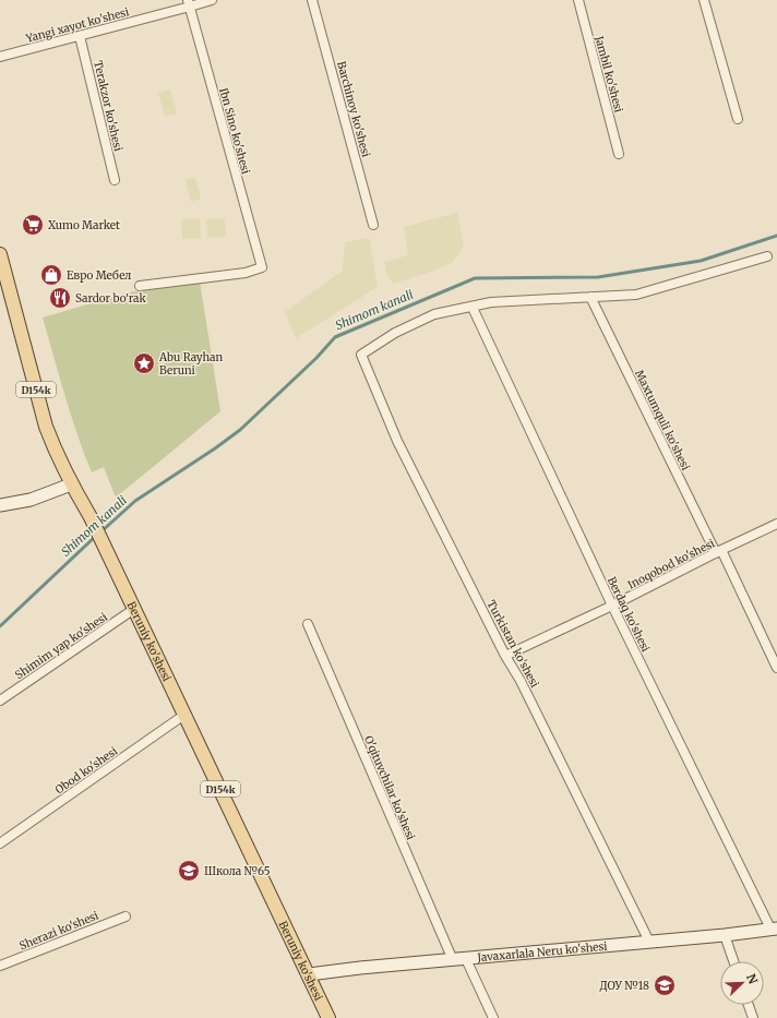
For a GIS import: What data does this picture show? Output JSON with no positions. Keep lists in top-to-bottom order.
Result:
{
  "streets": {
    "main road": ["D154k", "Beruniy ko'shesi"],
    "street": [
      "Yangi xayot ko'shesi",
      "Jambil ko'shesi",
      "Terakzor ko'shesi",
      "Barchinoy ko'shesi",
      "Ibn Sino ko'shesi",
      "Maxtumquli ko'shesi",
      "Inoqobod ko'shesi",
      "Berdaq ko'shesi",
      "Turkistan ko'shesi",
      "Shimim yap ko'shesi",
      "Obod ko'shesi",
      "O'qituvchilar ko'shesi",
      "Sherazi ko'shesi",
      "Javaxarlala Neru ko'shesi"
    ]
  },
  "crossings": [
    ["Yangi xayot ko'shesi", "Terakzor ko'shesi"],
    ["Yangi xayot ko'shesi", "Ibn Sino ko'shesi"],
    ["Maxtumquli ko'shesi", "Inoqobod ko'shesi"],
    ["Inoqobod ko'shesi", "Berdaq ko'shesi"],
    ["Inoqobod ko'shesi", "Turkistan ko'shesi"],
    ["Berdaq ko'shesi", "Turkistan ko'shesi"],
    ["Berdaq ko'shesi", "Javaxarlala Neru ko'shesi"],
    ["Beruniy ko'shesi", "Shimim yap ko'shesi"],
    ["Beruniy ko'shesi", "Obod ko'shesi"],
    ["Beruniy ko'shesi", "Javaxarlala Neru ko'shesi"],
    ["Turkistan ko'shesi", "Javaxarlala Neru ko'shesi"],
    ["O'qituvchilar ko'shesi", "Javaxarlala Neru ko'shesi"]
  ],
  "water": ["Shimom kanali"],
  "places": {
    "supermarket": ["Xumo Market"],
    "shop": ["Евро Мебел"],
    "restaurant": ["Sardor bo'rak"],
    "place": ["Abu Rayhan Beruni"],
    "school or university": ["Школа №65", "ДОУ №18"]
  },
  "north": "top right"
}
